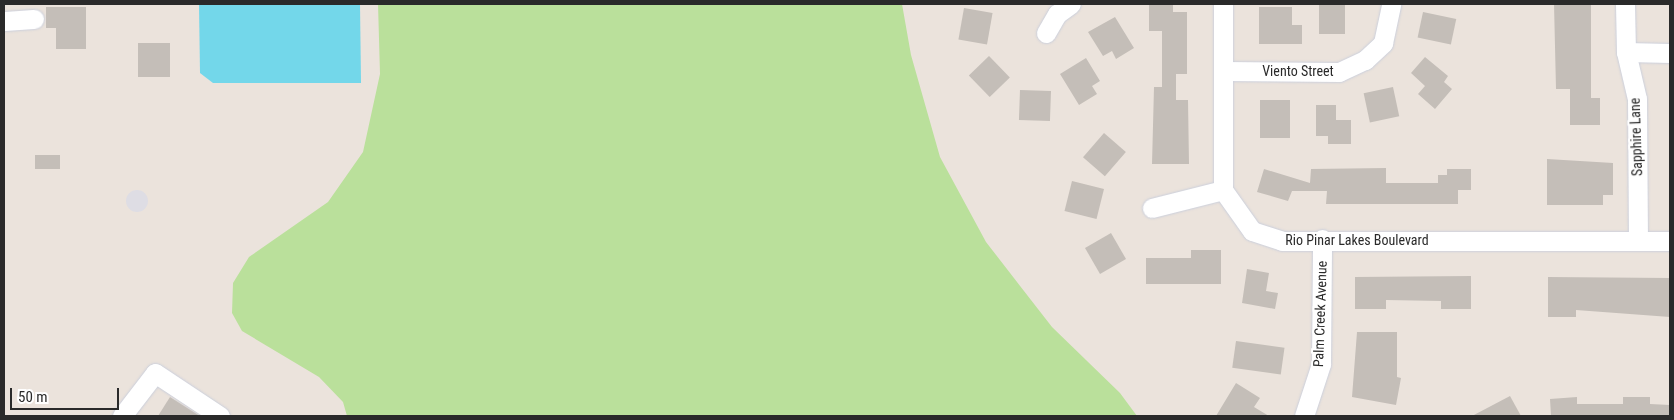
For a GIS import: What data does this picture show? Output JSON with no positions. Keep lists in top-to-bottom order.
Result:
{
  "streets": {
    "street": [
      "Viento Street",
      "Sapphire Lane",
      "Rio Pinar Lakes Boulevard",
      "Palm Creek Avenue"
    ]
  },
  "crossings": [
    ["Sapphire Lane", "Rio Pinar Lakes Boulevard"],
    ["Rio Pinar Lakes Boulevard", "Palm Creek Avenue"]
  ],
  "scale_bar": "50 m"
}
